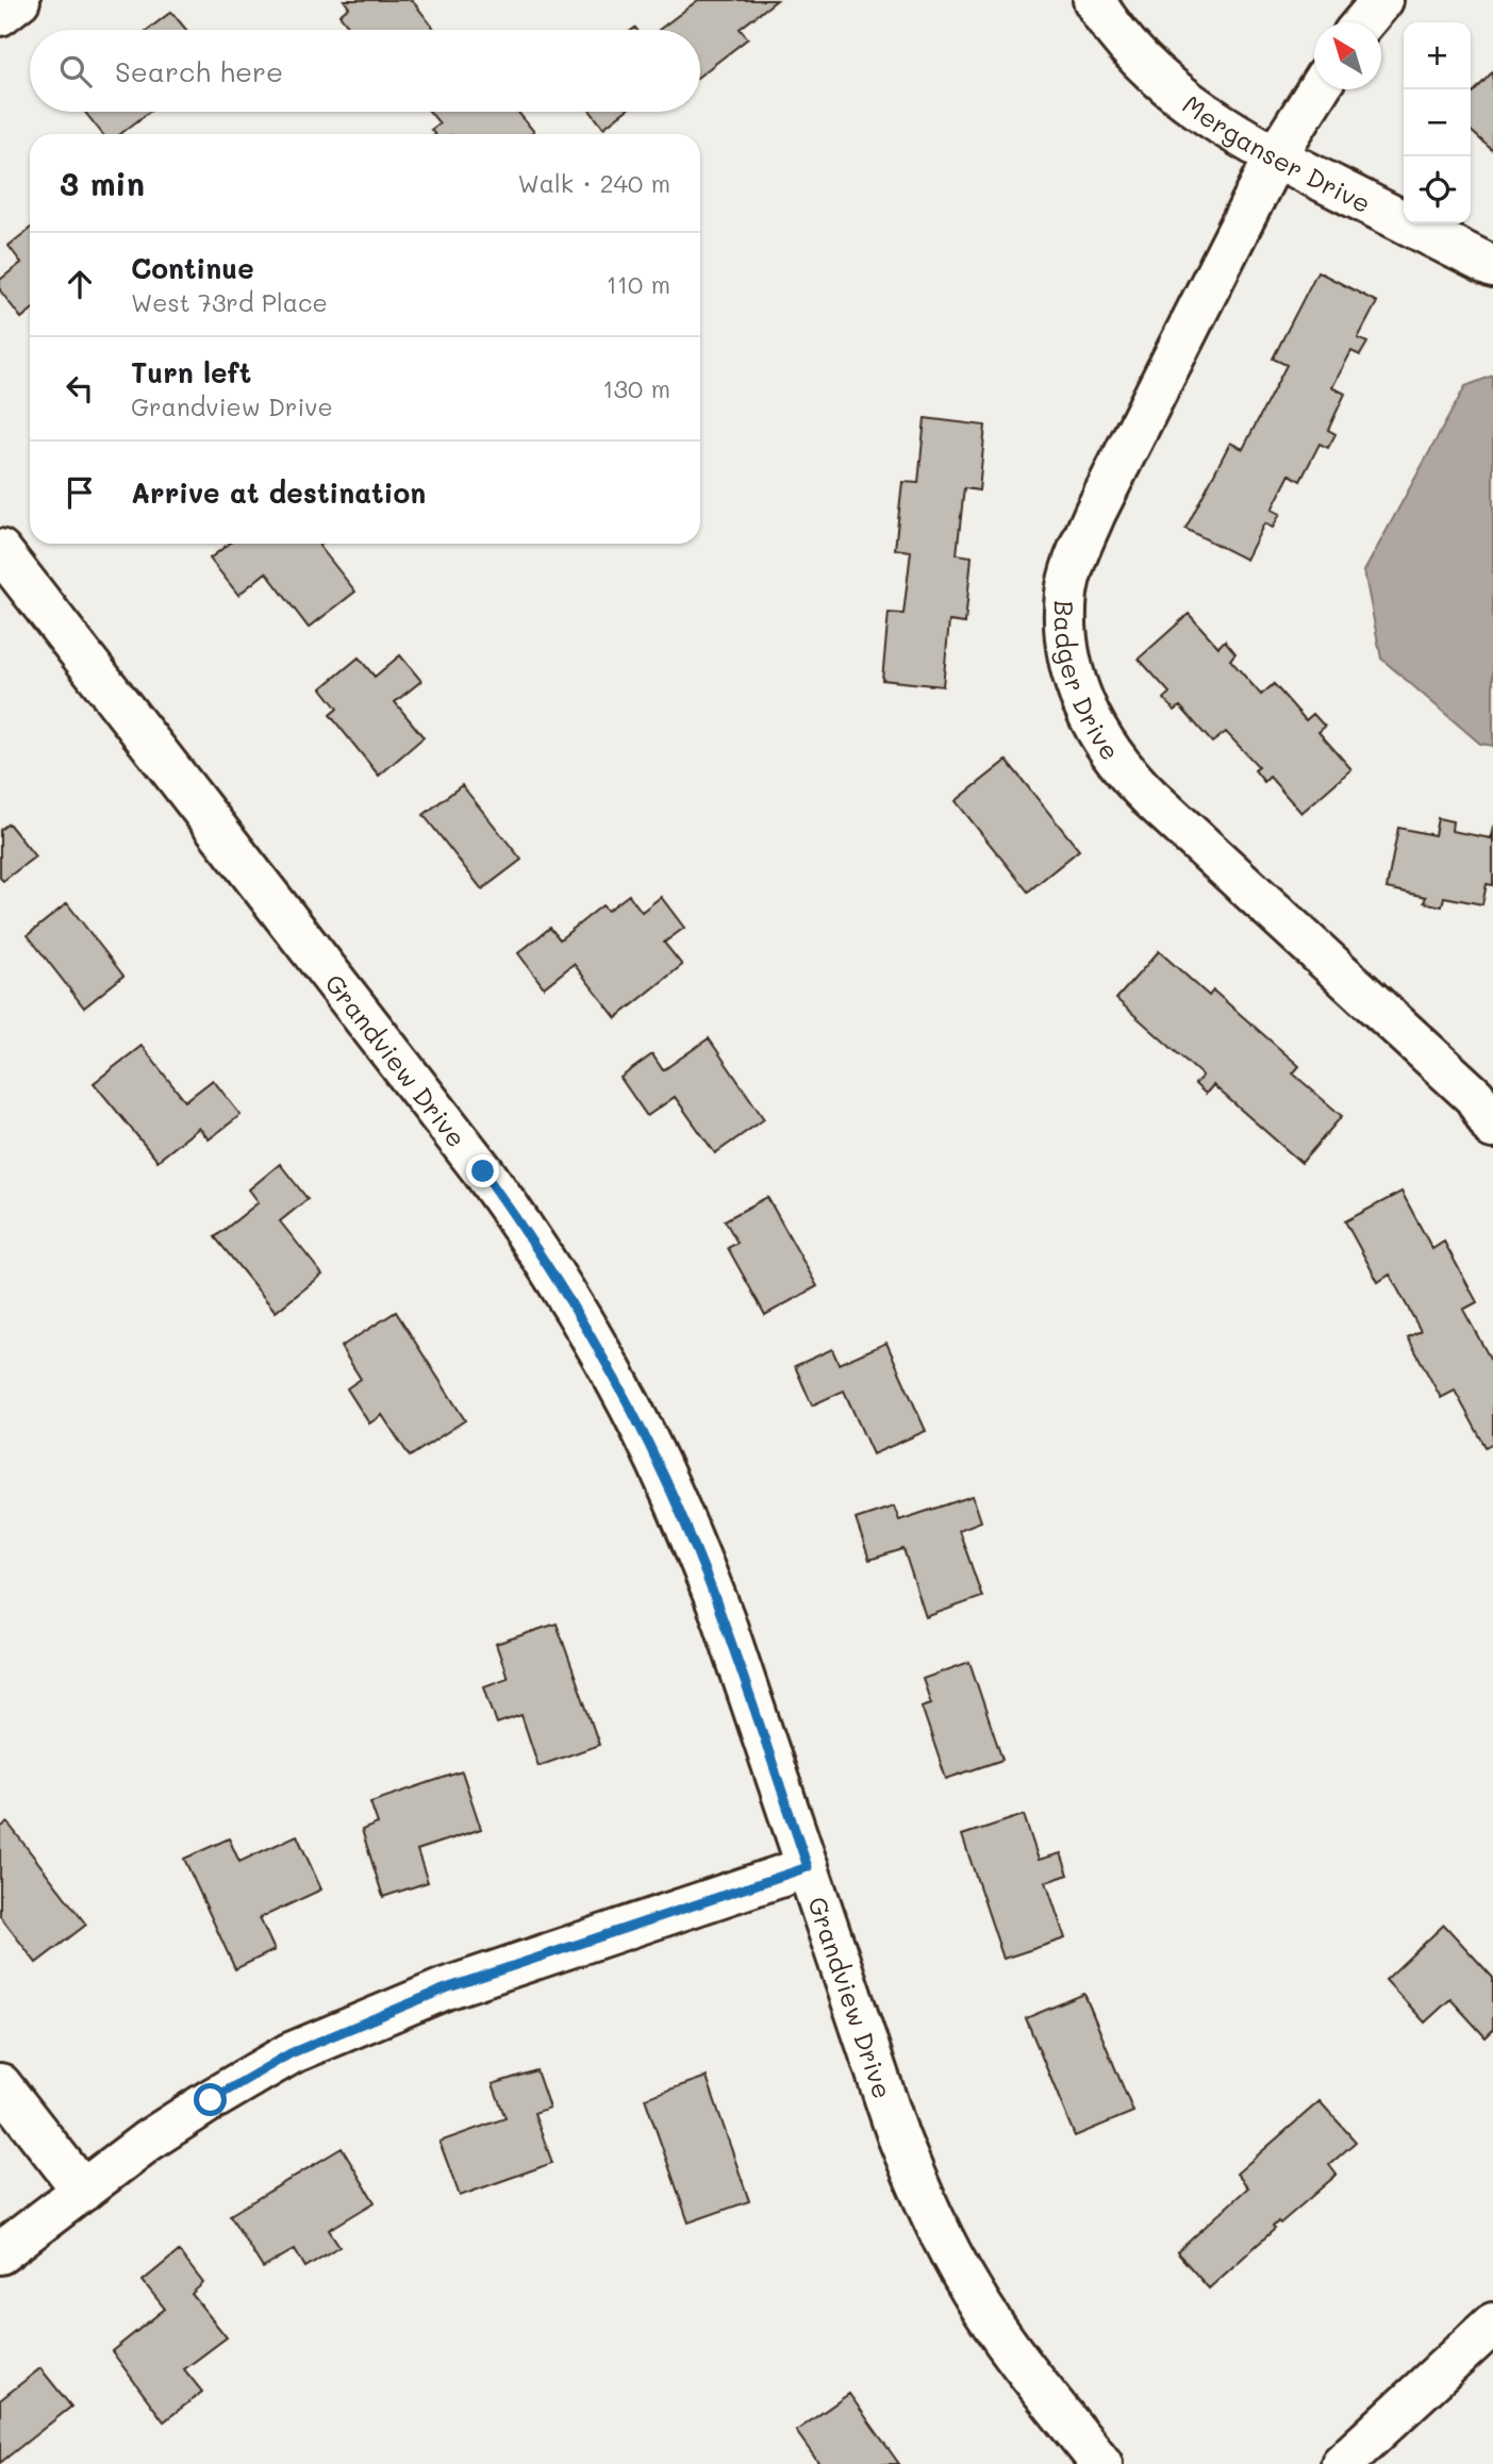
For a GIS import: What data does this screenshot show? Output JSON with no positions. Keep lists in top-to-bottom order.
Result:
{
  "streets": {
    "street": ["Merganser Drive", "Badger Drive", "Grandview Drive"]
  },
  "crossings": [
    ["Merganser Drive", "Badger Drive"]
  ],
  "north": "top left",
  "page": {
    "map_buttons": ["+", "−"],
    "search": "Search here",
    "heading": ["3 min", "Walk · 240 m"],
    "list": [
      ["Continue", "West 73rd Place", "110 m"],
      ["Turn left", "Grandview Drive", "130 m"],
      "Arrive at destination"
    ]
  }
}
